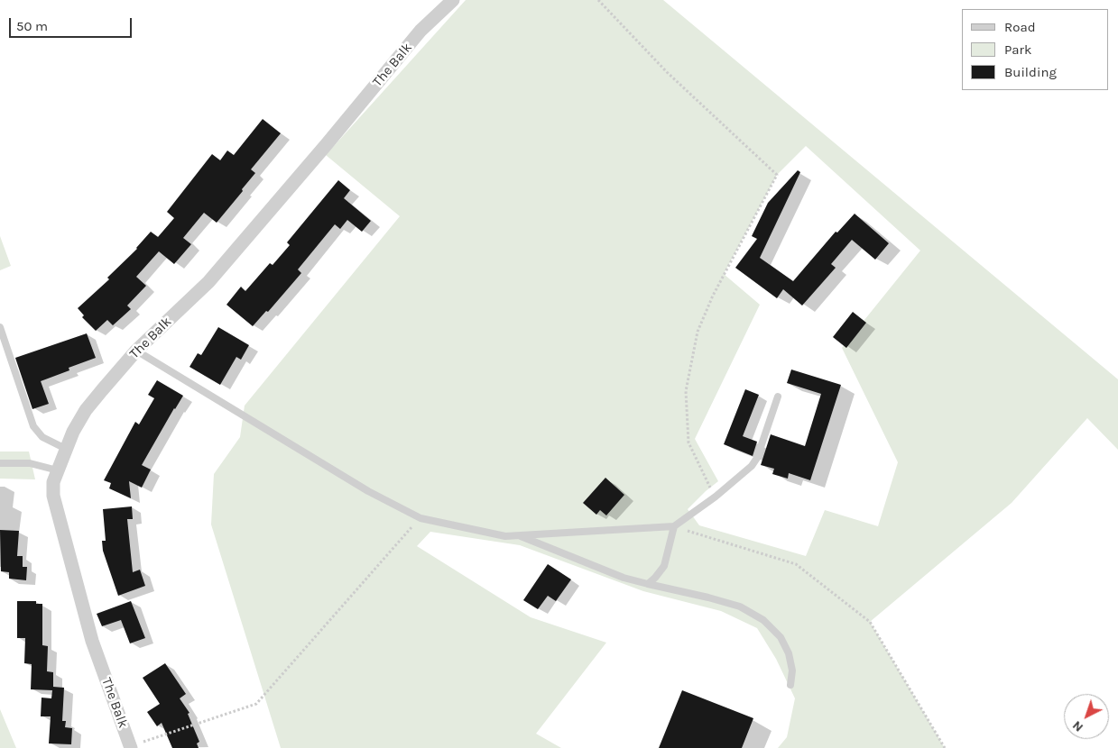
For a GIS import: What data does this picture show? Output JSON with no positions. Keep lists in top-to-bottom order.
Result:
{
  "streets": {
    "street": ["The Balk"]
  },
  "legend": ["Road", "Park", "Building"],
  "scale_bar": "50 m",
  "north": "bottom left"
}
